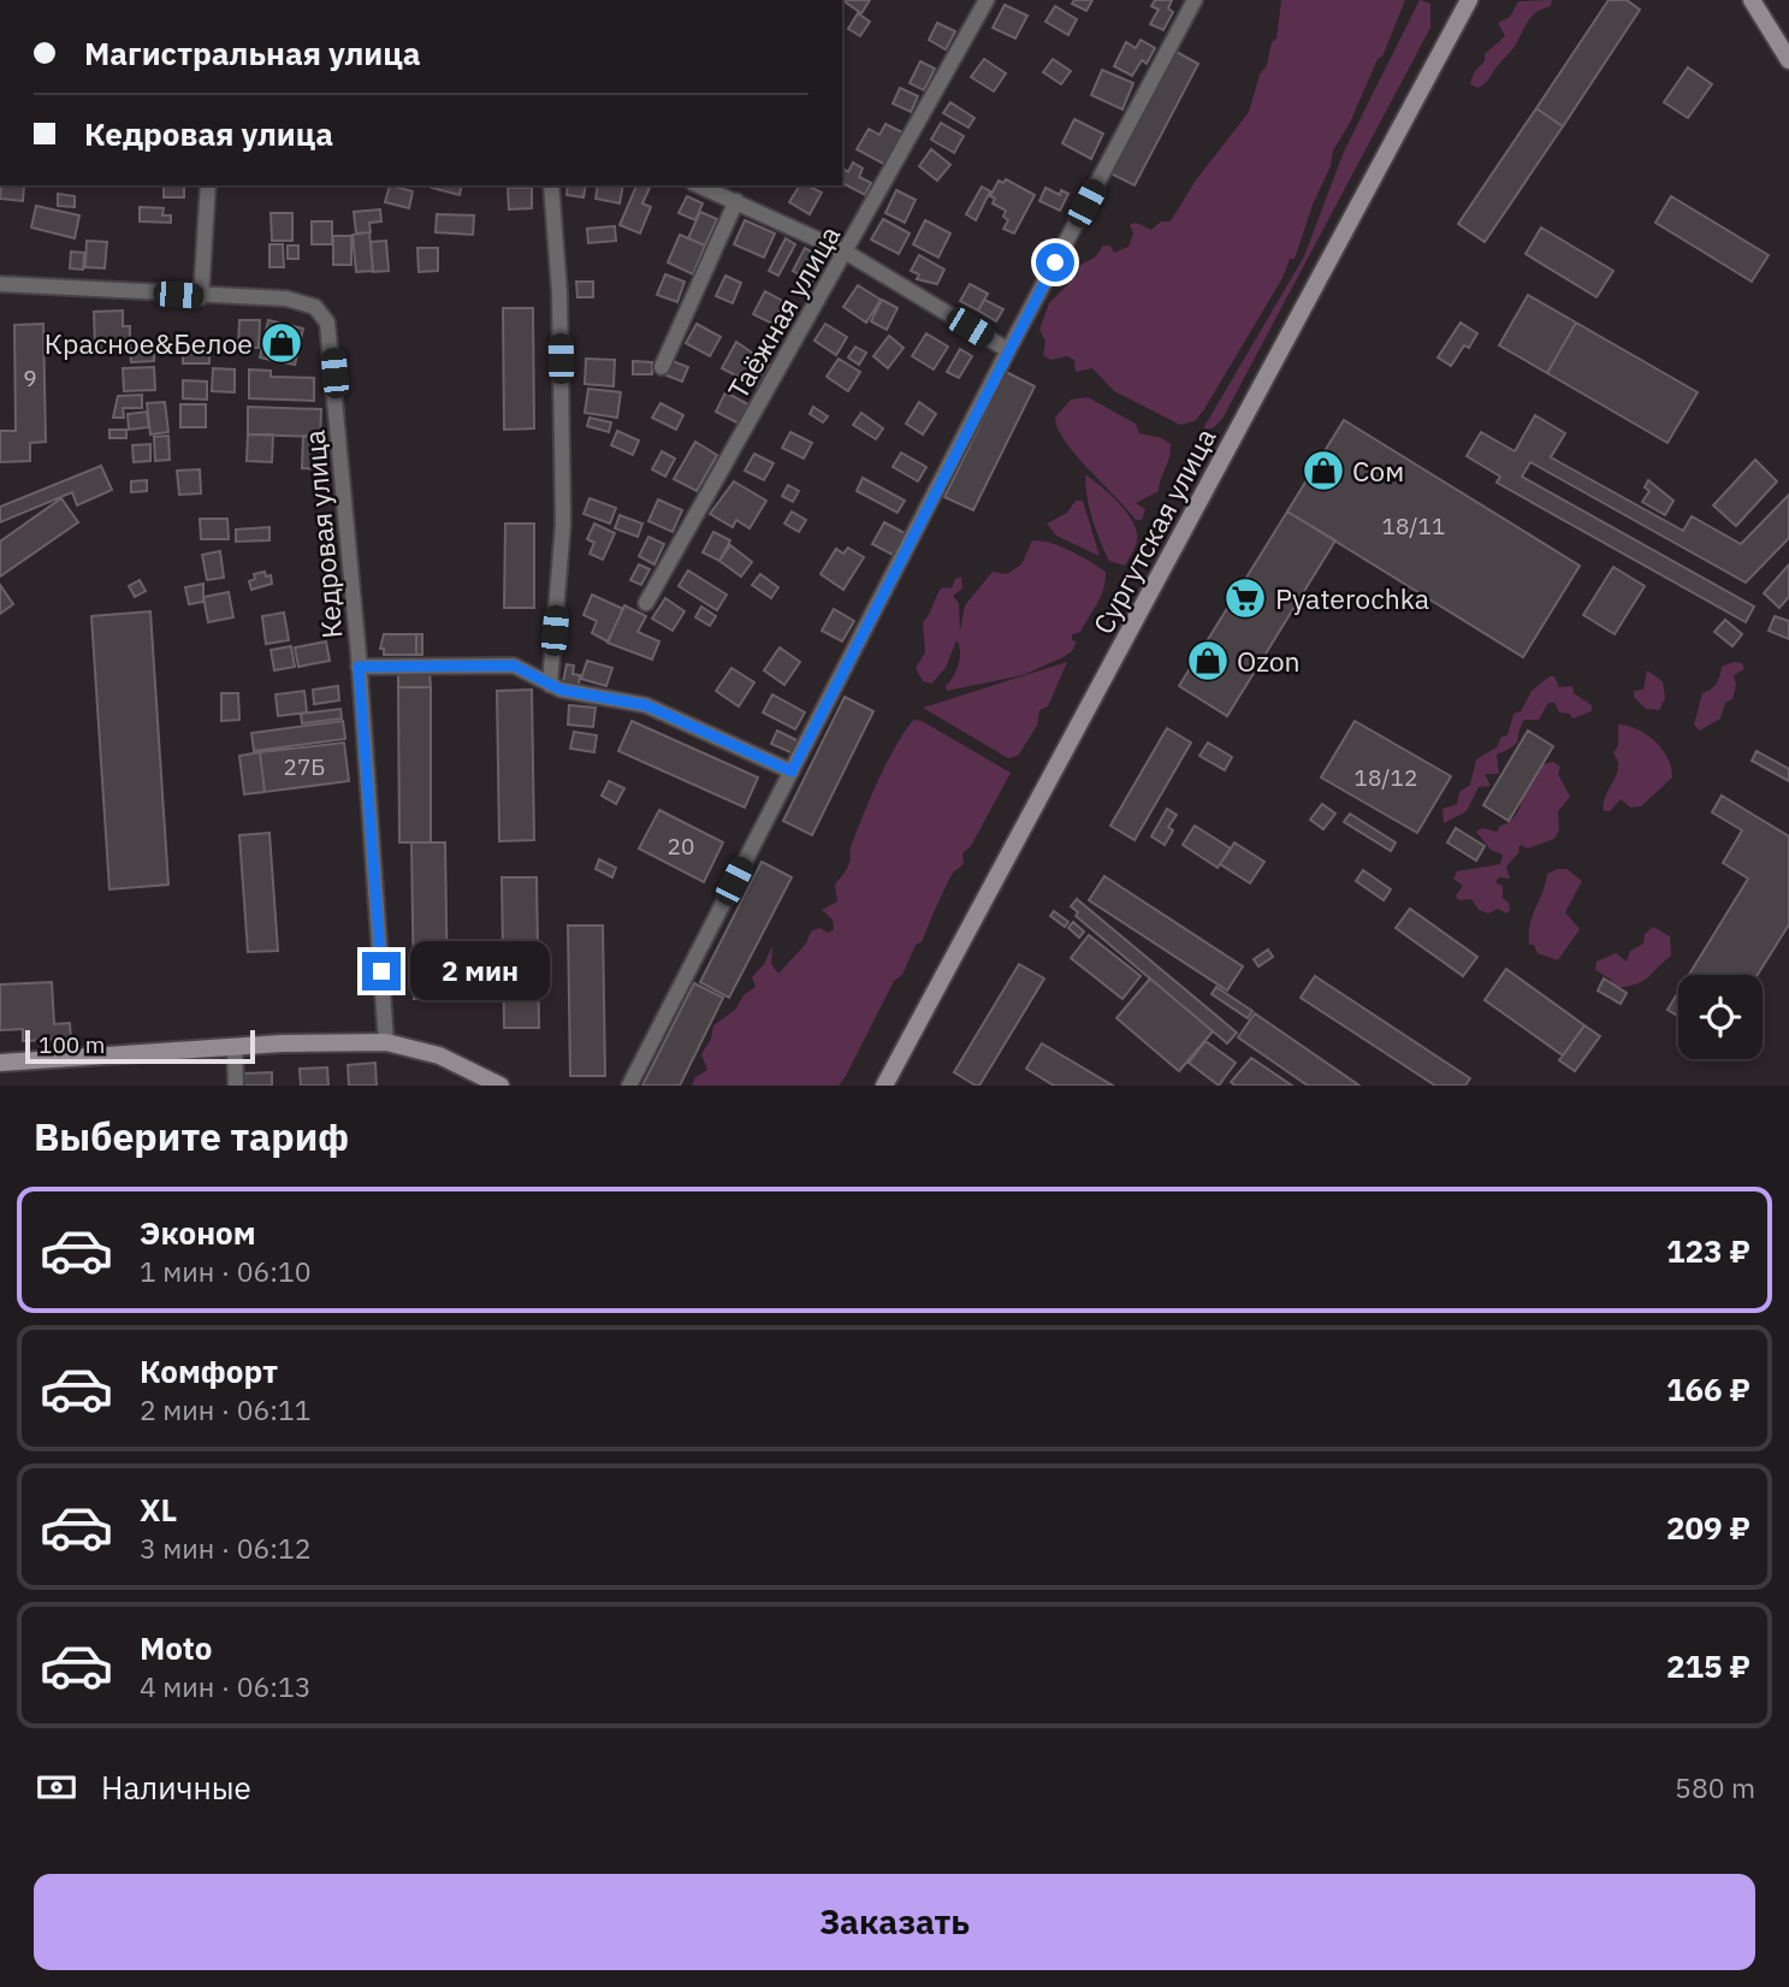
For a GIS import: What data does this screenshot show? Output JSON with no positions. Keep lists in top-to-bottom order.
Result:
{
  "streets": {
    "main road": ["Сургутская улица"],
    "street": ["Таёжная улица", "Кедровая улица"]
  },
  "places": {
    "shop": ["Красное&Белое", "Сом", "Ozon"],
    "supermarket": ["Pyaterochka"]
  },
  "house_numbers": [
    "9",
    "18/11",
    "27Б",
    "18/12",
    "20"
  ],
  "scale_bar": "100 m",
  "page": {
    "banner": ["Магистральная улица", "Кедровая улица"],
    "bubble": "2 мин",
    "scale": "100 m",
    "heading": "Выберите тариф",
    "list": [
      {
        "name": "Эконом",
        "note": "1 мин · 06:10",
        "value": "123 ₽"
      },
      {
        "name": "Комфорт",
        "note": "2 мин · 06:11",
        "value": "166 ₽"
      },
      {
        "name": "XL",
        "note": "3 мин · 06:12",
        "value": "209 ₽"
      },
      {
        "name": "Moto",
        "note": "4 мин · 06:13",
        "value": "215 ₽"
      }
    ],
    "pay": ["Наличные", "580 m"],
    "buttons": "Заказать"
  }
}
